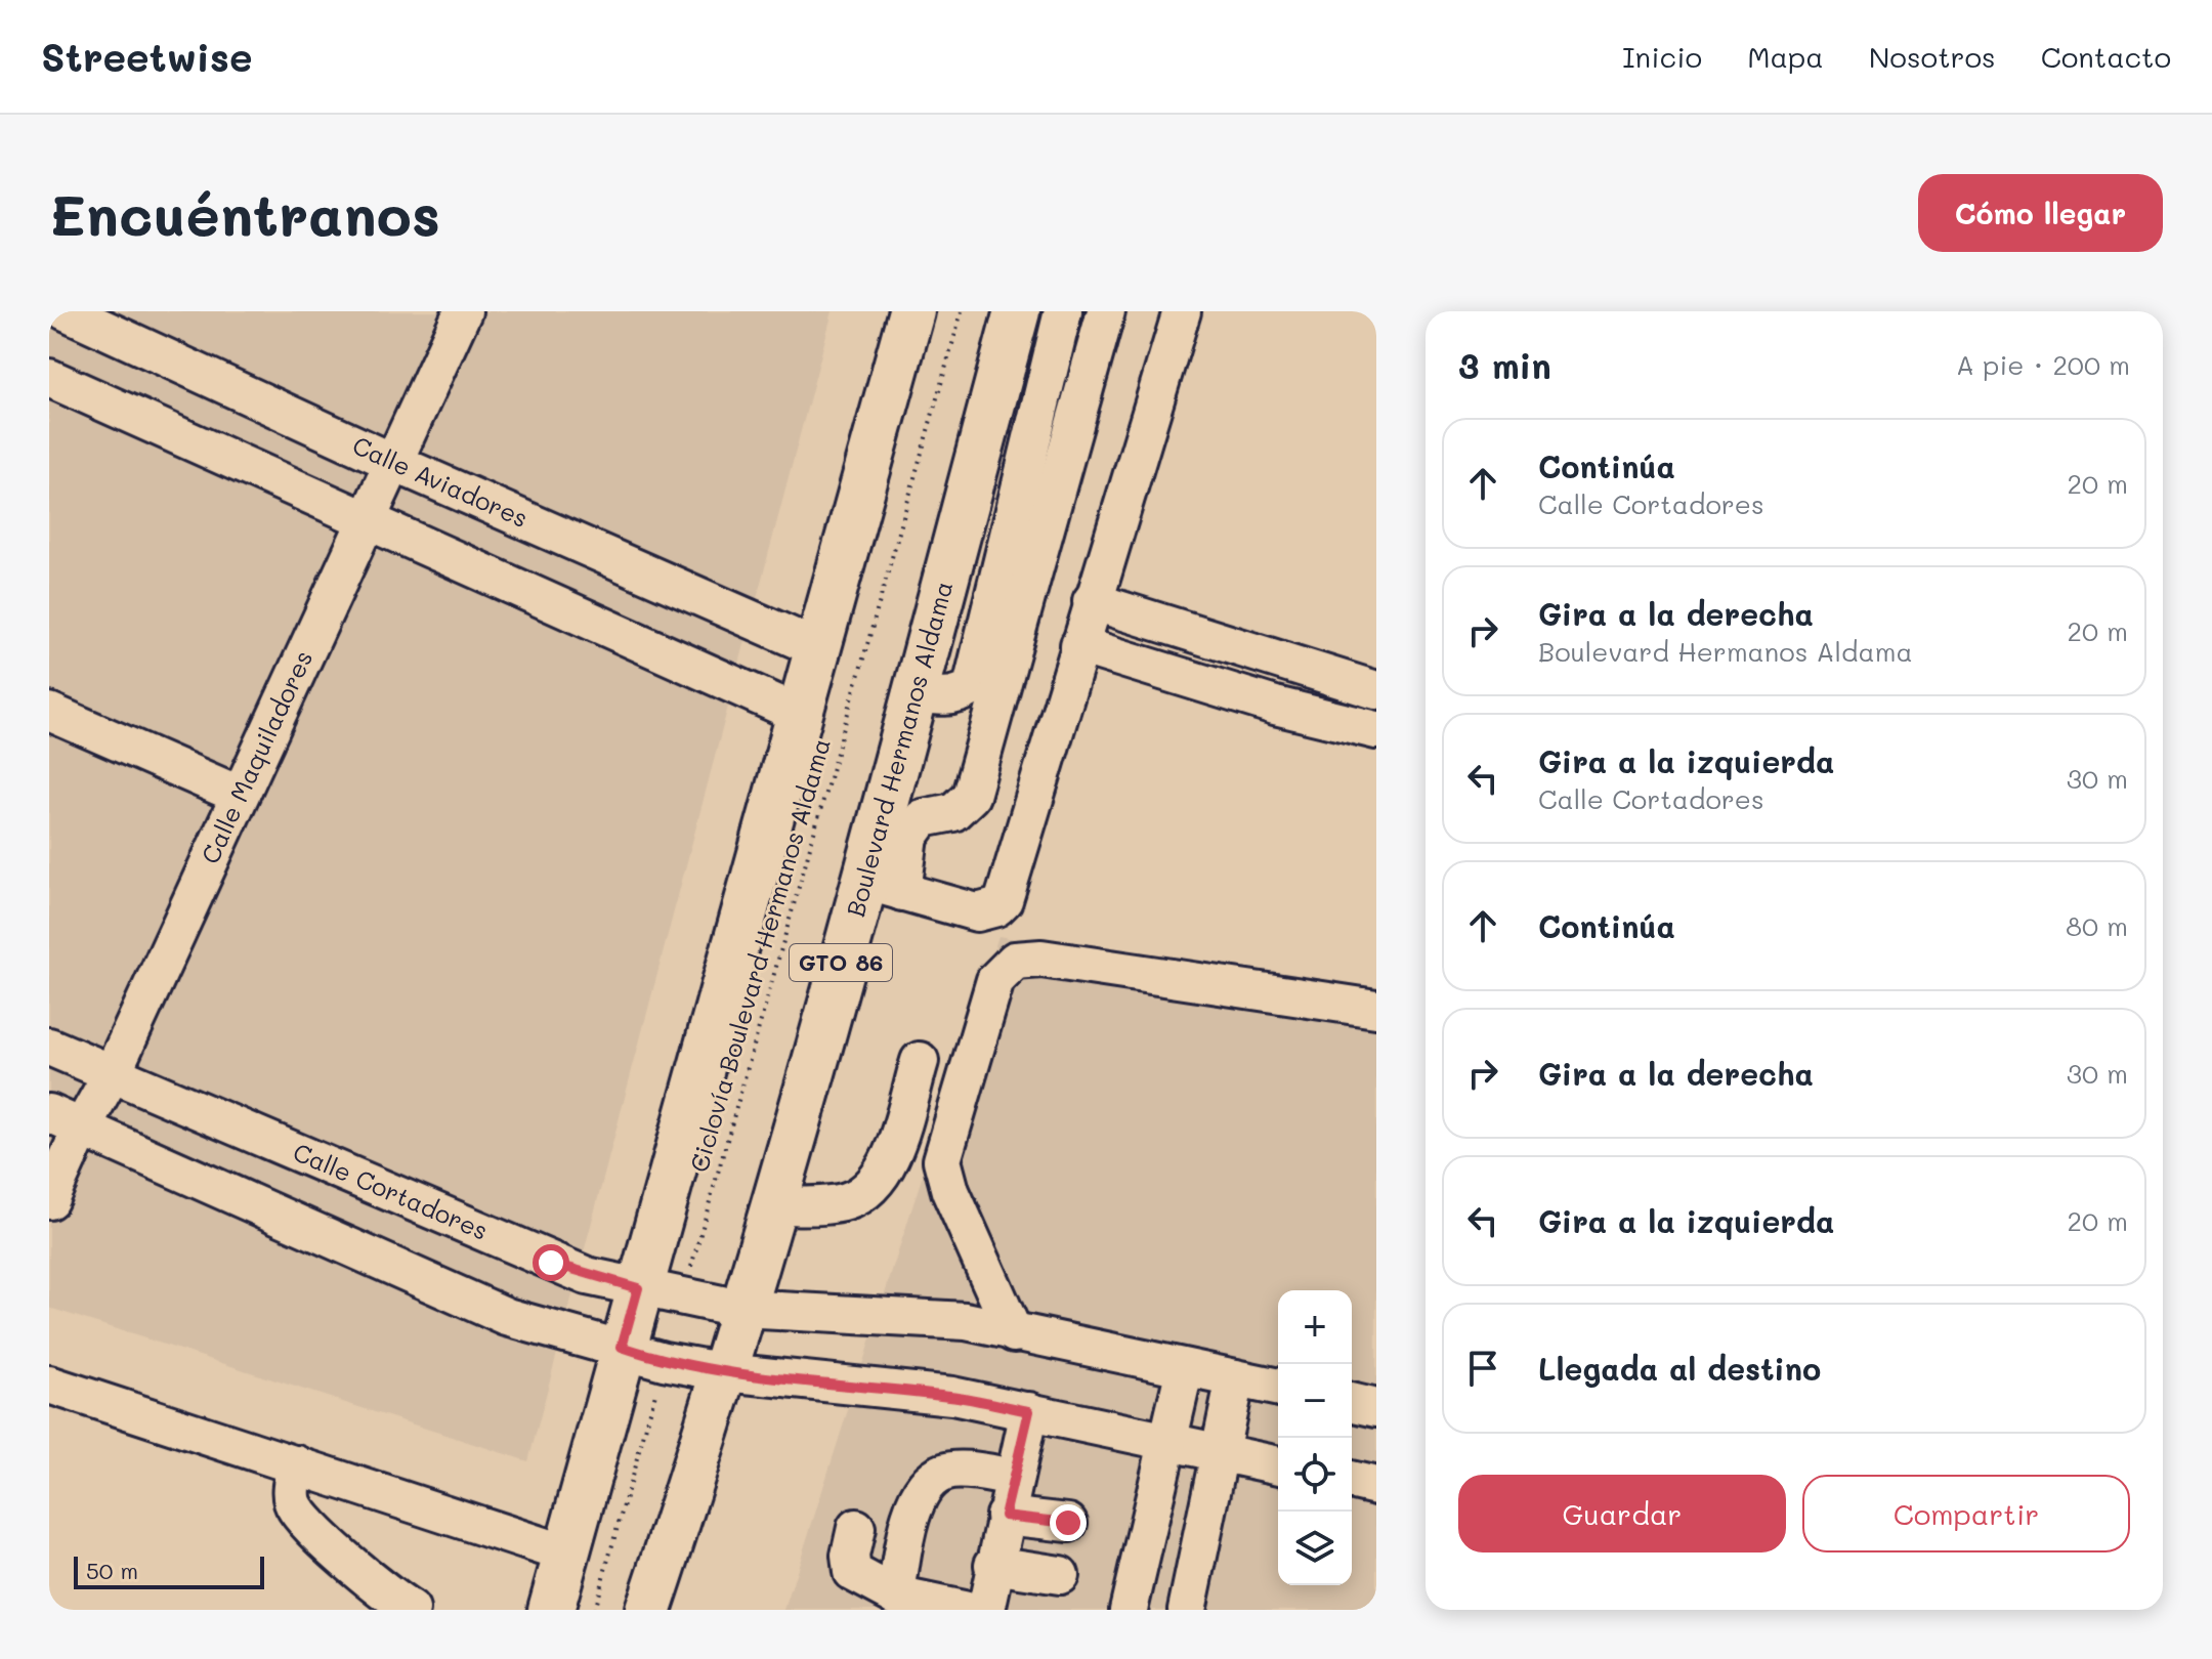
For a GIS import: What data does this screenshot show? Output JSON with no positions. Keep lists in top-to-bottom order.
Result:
{
  "streets": {
    "main road": ["Boulevard Hermanos Aldama", "GTO 86"],
    "lane": ["Calle Aviadores", "Calle Maquiladores", "Calle Cortadores"],
    "path": ["Ciclovía Boulevard Hermanos Aldama"]
  },
  "crossings": [
    ["Calle Aviadores", "Calle Maquiladores"],
    ["Boulevard Hermanos Aldama", "Calle Cortadores"],
    ["Calle Maquiladores", "Calle Cortadores"],
    ["Ciclovía Boulevard Hermanos Aldama", "Calle Cortadores"]
  ],
  "scale_bar": "50 m",
  "page": {
    "header": "Streetwise",
    "nav": [
      "Inicio",
      "Mapa",
      "Nosotros",
      "Contacto"
    ],
    "buttons": [
      "Cómo llegar",
      ["Guardar", "Compartir"]
    ],
    "title": "Encuéntranos",
    "heading": ["3 min", "A pie · 200 m"],
    "list": [
      ["Continúa", "Calle Cortadores", "20 m"],
      ["Gira a la derecha", "Boulevard Hermanos Aldama", "20 m"],
      ["Gira a la izquierda", "Calle Cortadores", "30 m"],
      ["Continúa", "80 m"],
      ["Gira a la derecha", "30 m"],
      ["Gira a la izquierda", "20 m"],
      "Llegada al destino"
    ],
    "map_buttons": ["+", "−"],
    "scale": "50 m"
  }
}
